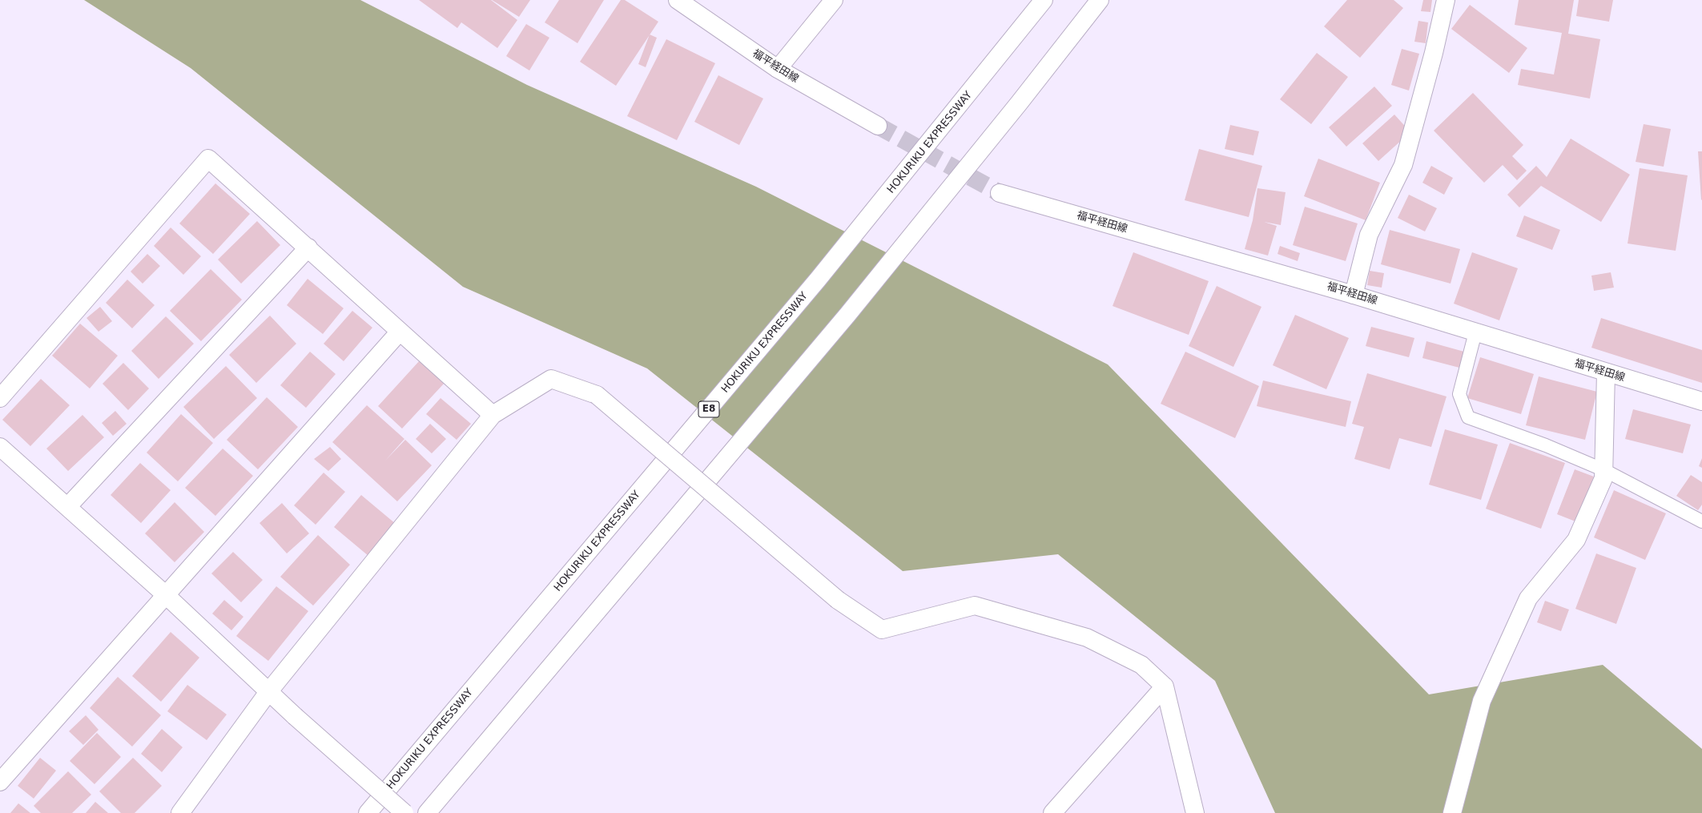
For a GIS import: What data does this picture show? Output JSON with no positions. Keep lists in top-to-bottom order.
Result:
{
  "streets": {
    "main road": ["福平経田線", "HOKURIKU EXPRESSWAY", "E8"]
  }
}
